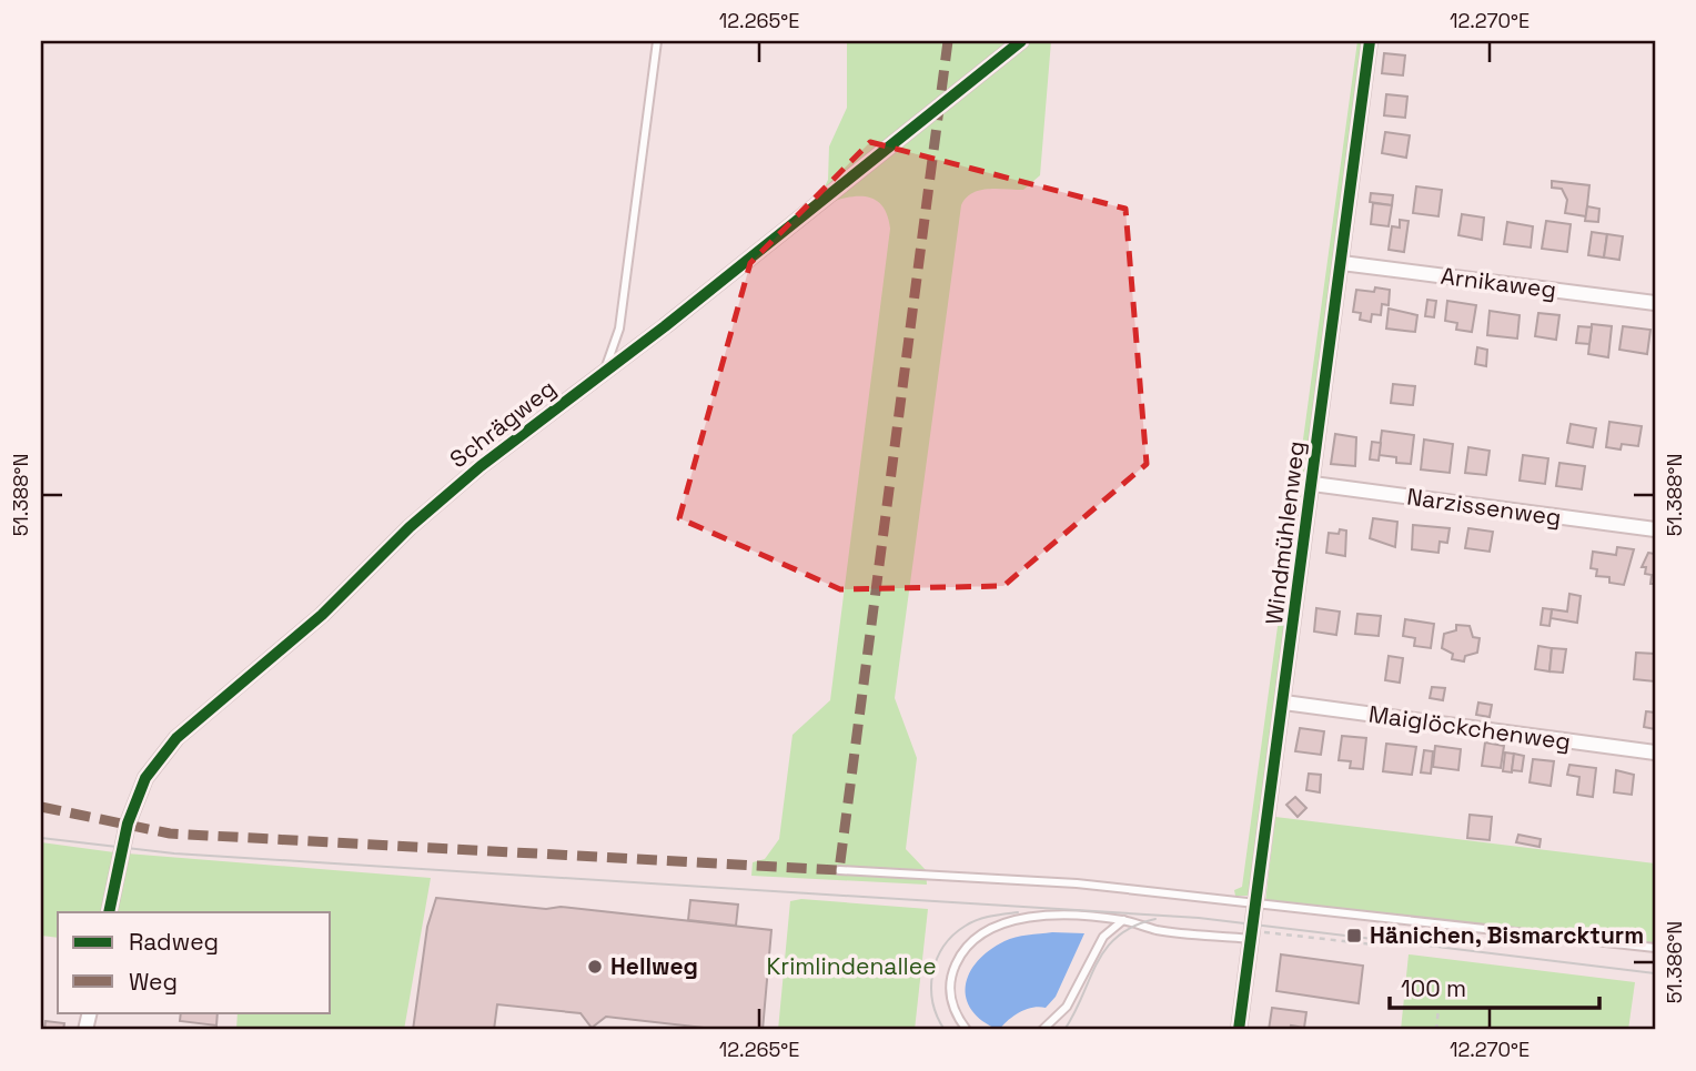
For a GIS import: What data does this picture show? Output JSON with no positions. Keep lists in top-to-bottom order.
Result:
{
  "streets": {
    "street": [
      "Arnikaweg",
      "Schrägweg",
      "Narzissenweg",
      "Windmühlenweg",
      "Maiglöckchenweg"
    ]
  },
  "crossings": [
    ["Arnikaweg", "Windmühlenweg"],
    ["Narzissenweg", "Windmühlenweg"],
    ["Windmühlenweg", "Maiglöckchenweg"]
  ],
  "parks": ["Krimlindenallee"],
  "places": {
    "transit": ["Hänichen, Bismarckturm"],
    "other": ["Hellweg"]
  },
  "legend": ["Radweg", "Weg"],
  "scale_bar": "100 m",
  "coordinates": [
    "12.265°E",
    "12.270°E",
    "51.388°N",
    "51.386°N"
  ]
}
